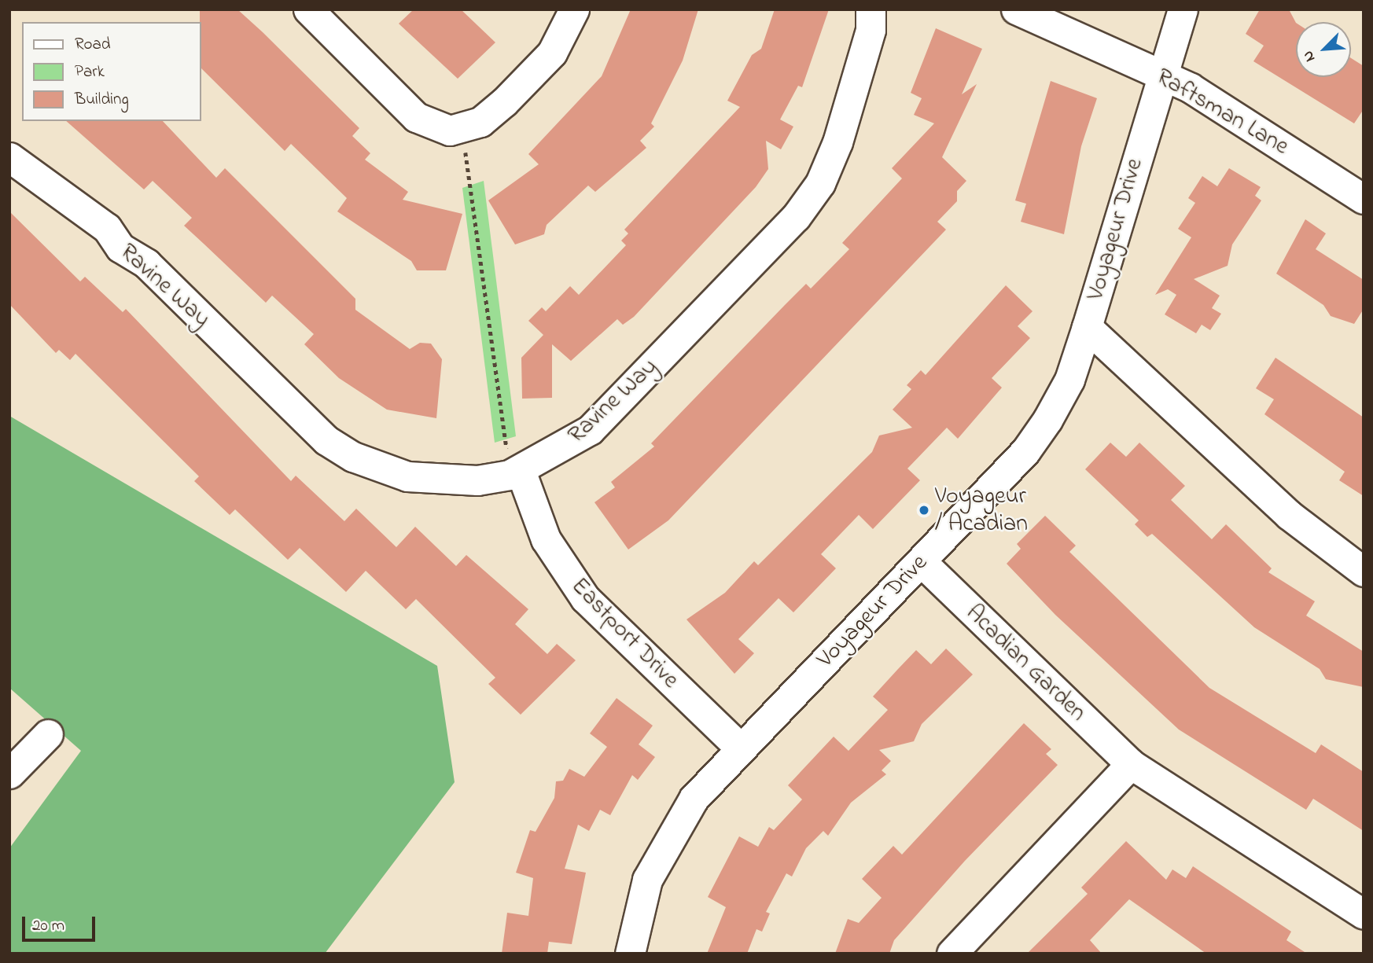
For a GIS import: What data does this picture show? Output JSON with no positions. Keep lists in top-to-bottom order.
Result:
{
  "streets": {
    "street": [
      "Raftsman Lane",
      "Voyageur Drive",
      "Ravine Way",
      "Eastport Drive",
      "Acadian Garden"
    ]
  },
  "crossings": [
    ["Raftsman Lane", "Voyageur Drive"],
    ["Voyageur Drive", "Eastport Drive"],
    ["Voyageur Drive", "Acadian Garden"],
    ["Ravine Way", "Eastport Drive"]
  ],
  "places": ["Voyageur / Acadian"],
  "legend": ["Road", "Park", "Building"],
  "scale_bar": "20 m",
  "north": "bottom left"
}
